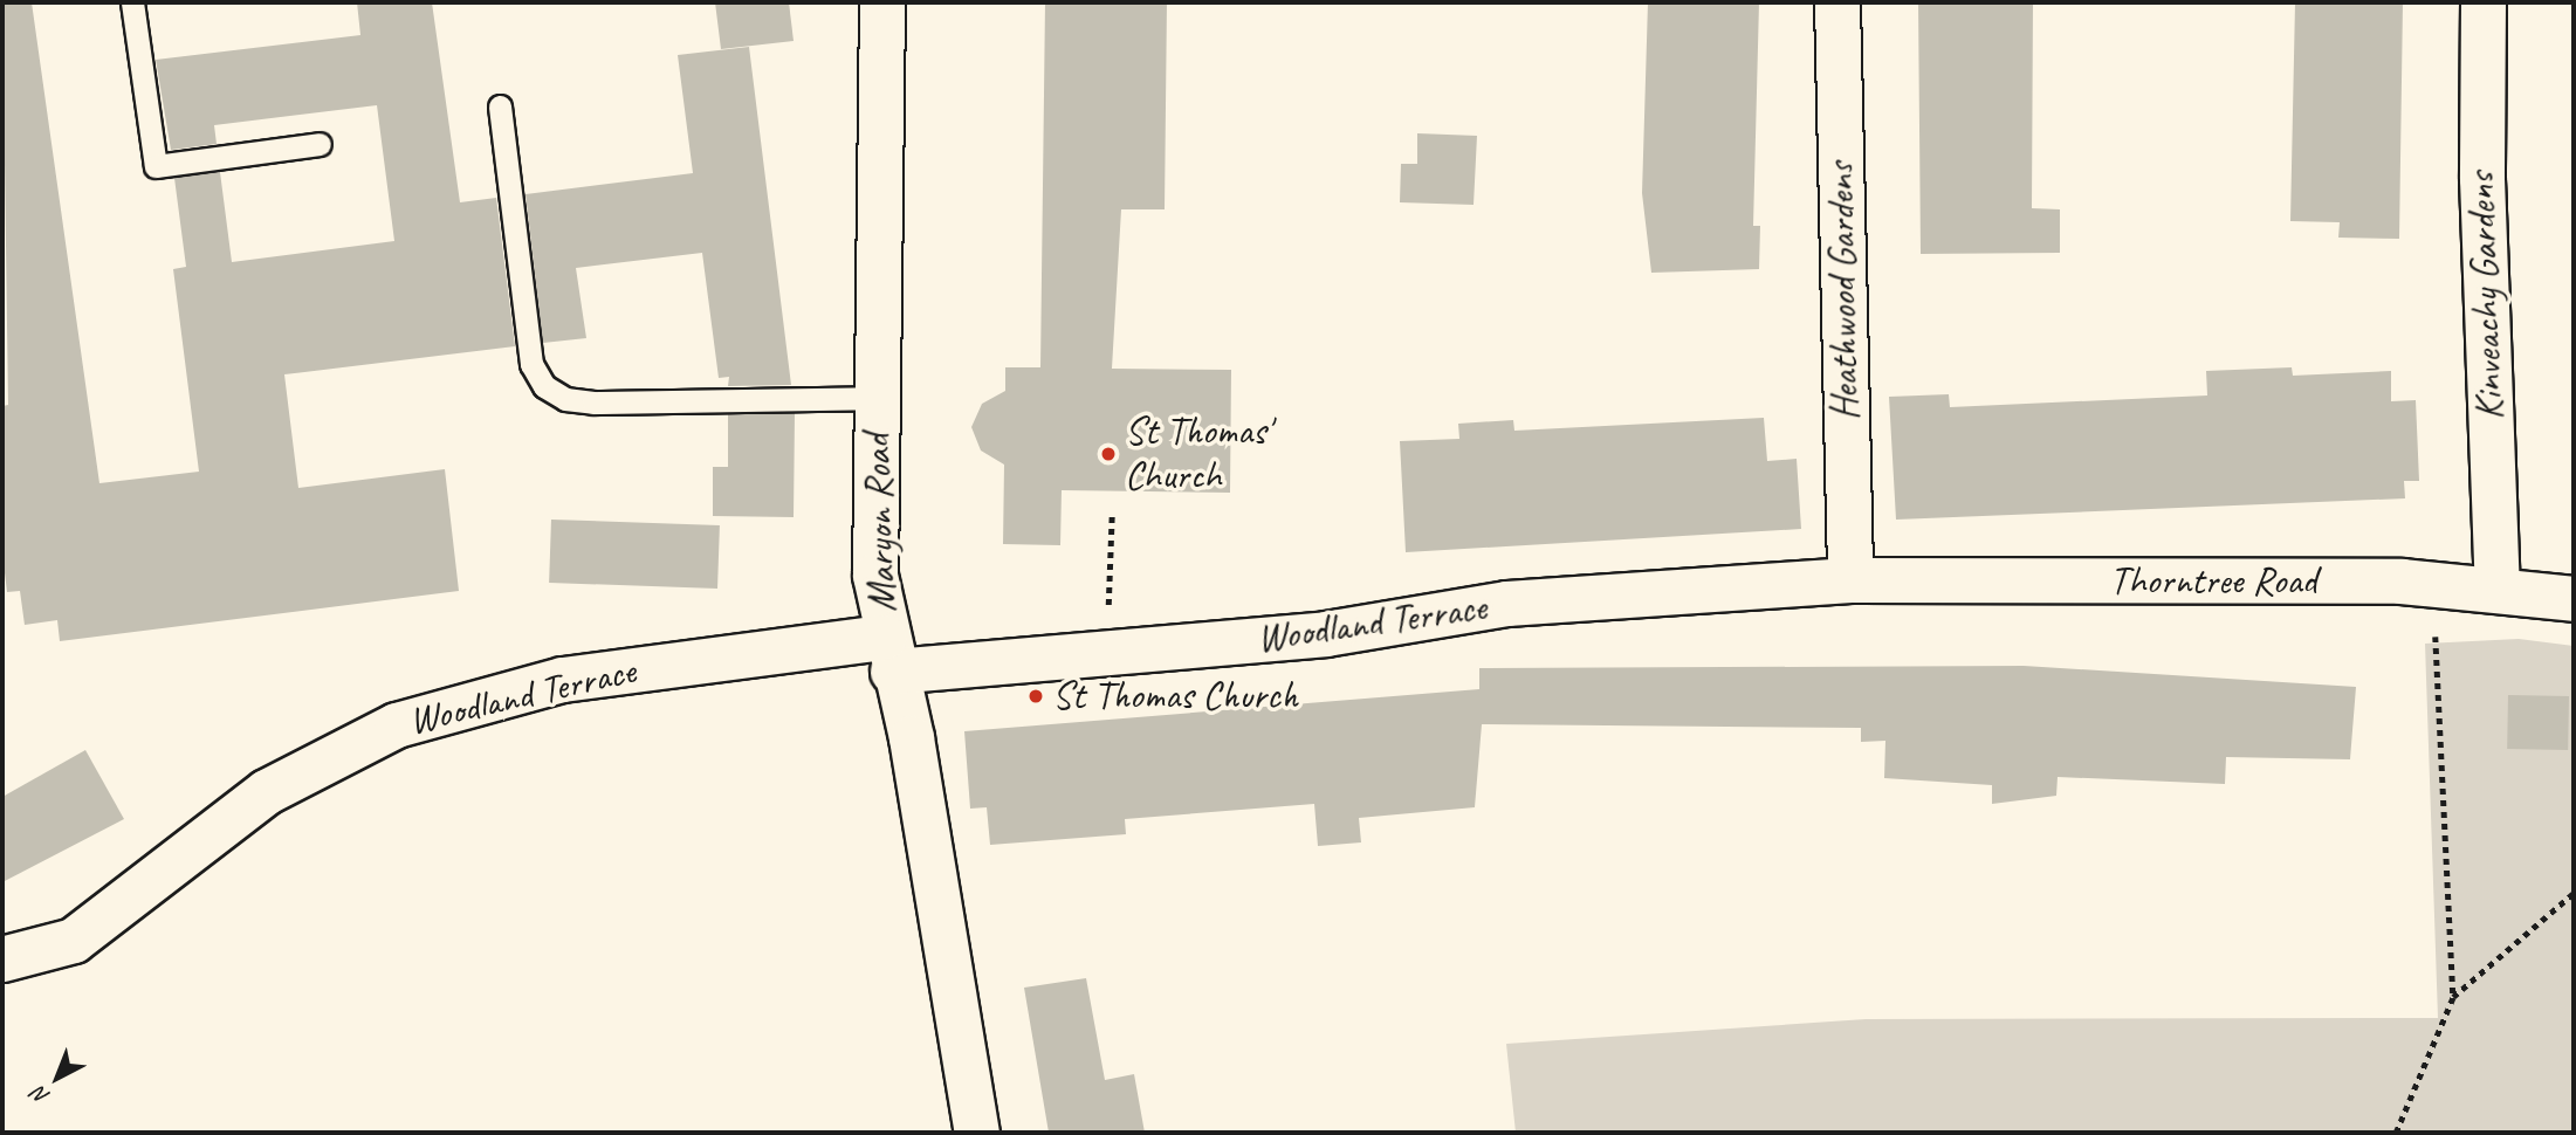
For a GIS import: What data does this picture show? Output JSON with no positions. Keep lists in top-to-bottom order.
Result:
{
  "streets": {
    "street": [
      "Heathwood Gardens",
      "Kinveachy Gardens",
      "Maryon Road",
      "Thorntree Road",
      "Woodland Terrace"
    ]
  },
  "crossings": [
    ["Heathwood Gardens", "Thorntree Road"],
    ["Heathwood Gardens", "Woodland Terrace"],
    ["Kinveachy Gardens", "Thorntree Road"],
    ["Maryon Road", "Woodland Terrace"],
    ["Thorntree Road", "Woodland Terrace"]
  ],
  "places": ["St Thomas' Church", "St Thomas Church"],
  "north": "bottom left"
}
